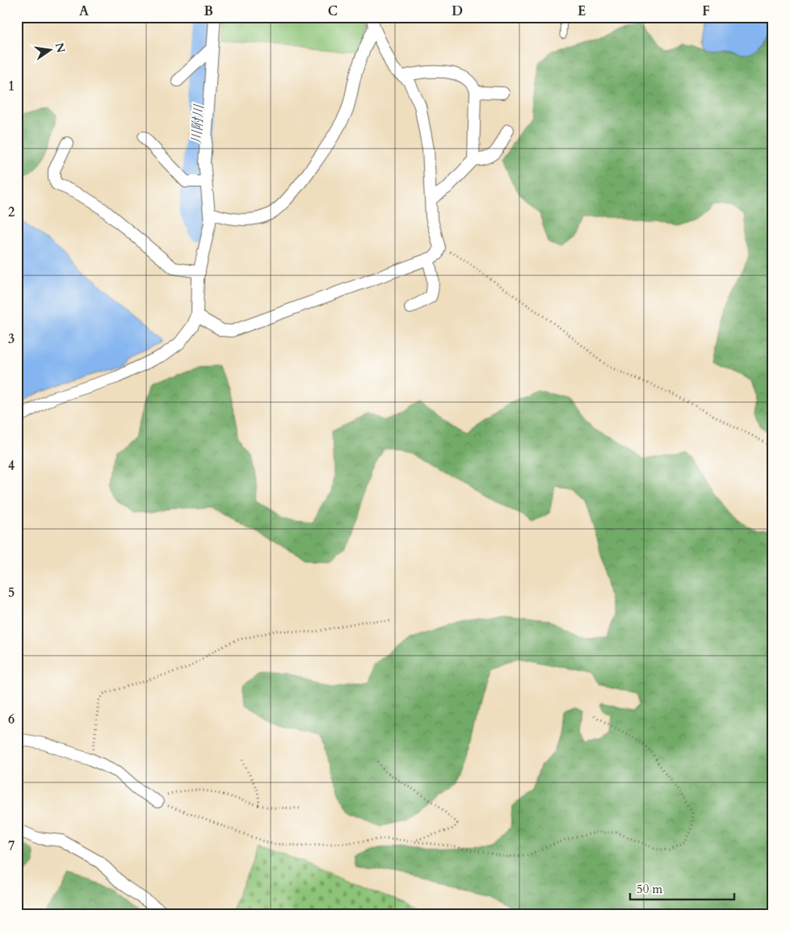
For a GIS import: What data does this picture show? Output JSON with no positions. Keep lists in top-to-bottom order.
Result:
{
  "water": ["川附川"],
  "scale_bar": "50 m",
  "north": "right",
  "grid": {
    "columns": [
      "A",
      "B",
      "C",
      "D",
      "E",
      "F"
    ],
    "rows": [
      "1",
      "2",
      "3",
      "4",
      "5",
      "6",
      "7"
    ]
  }
}
